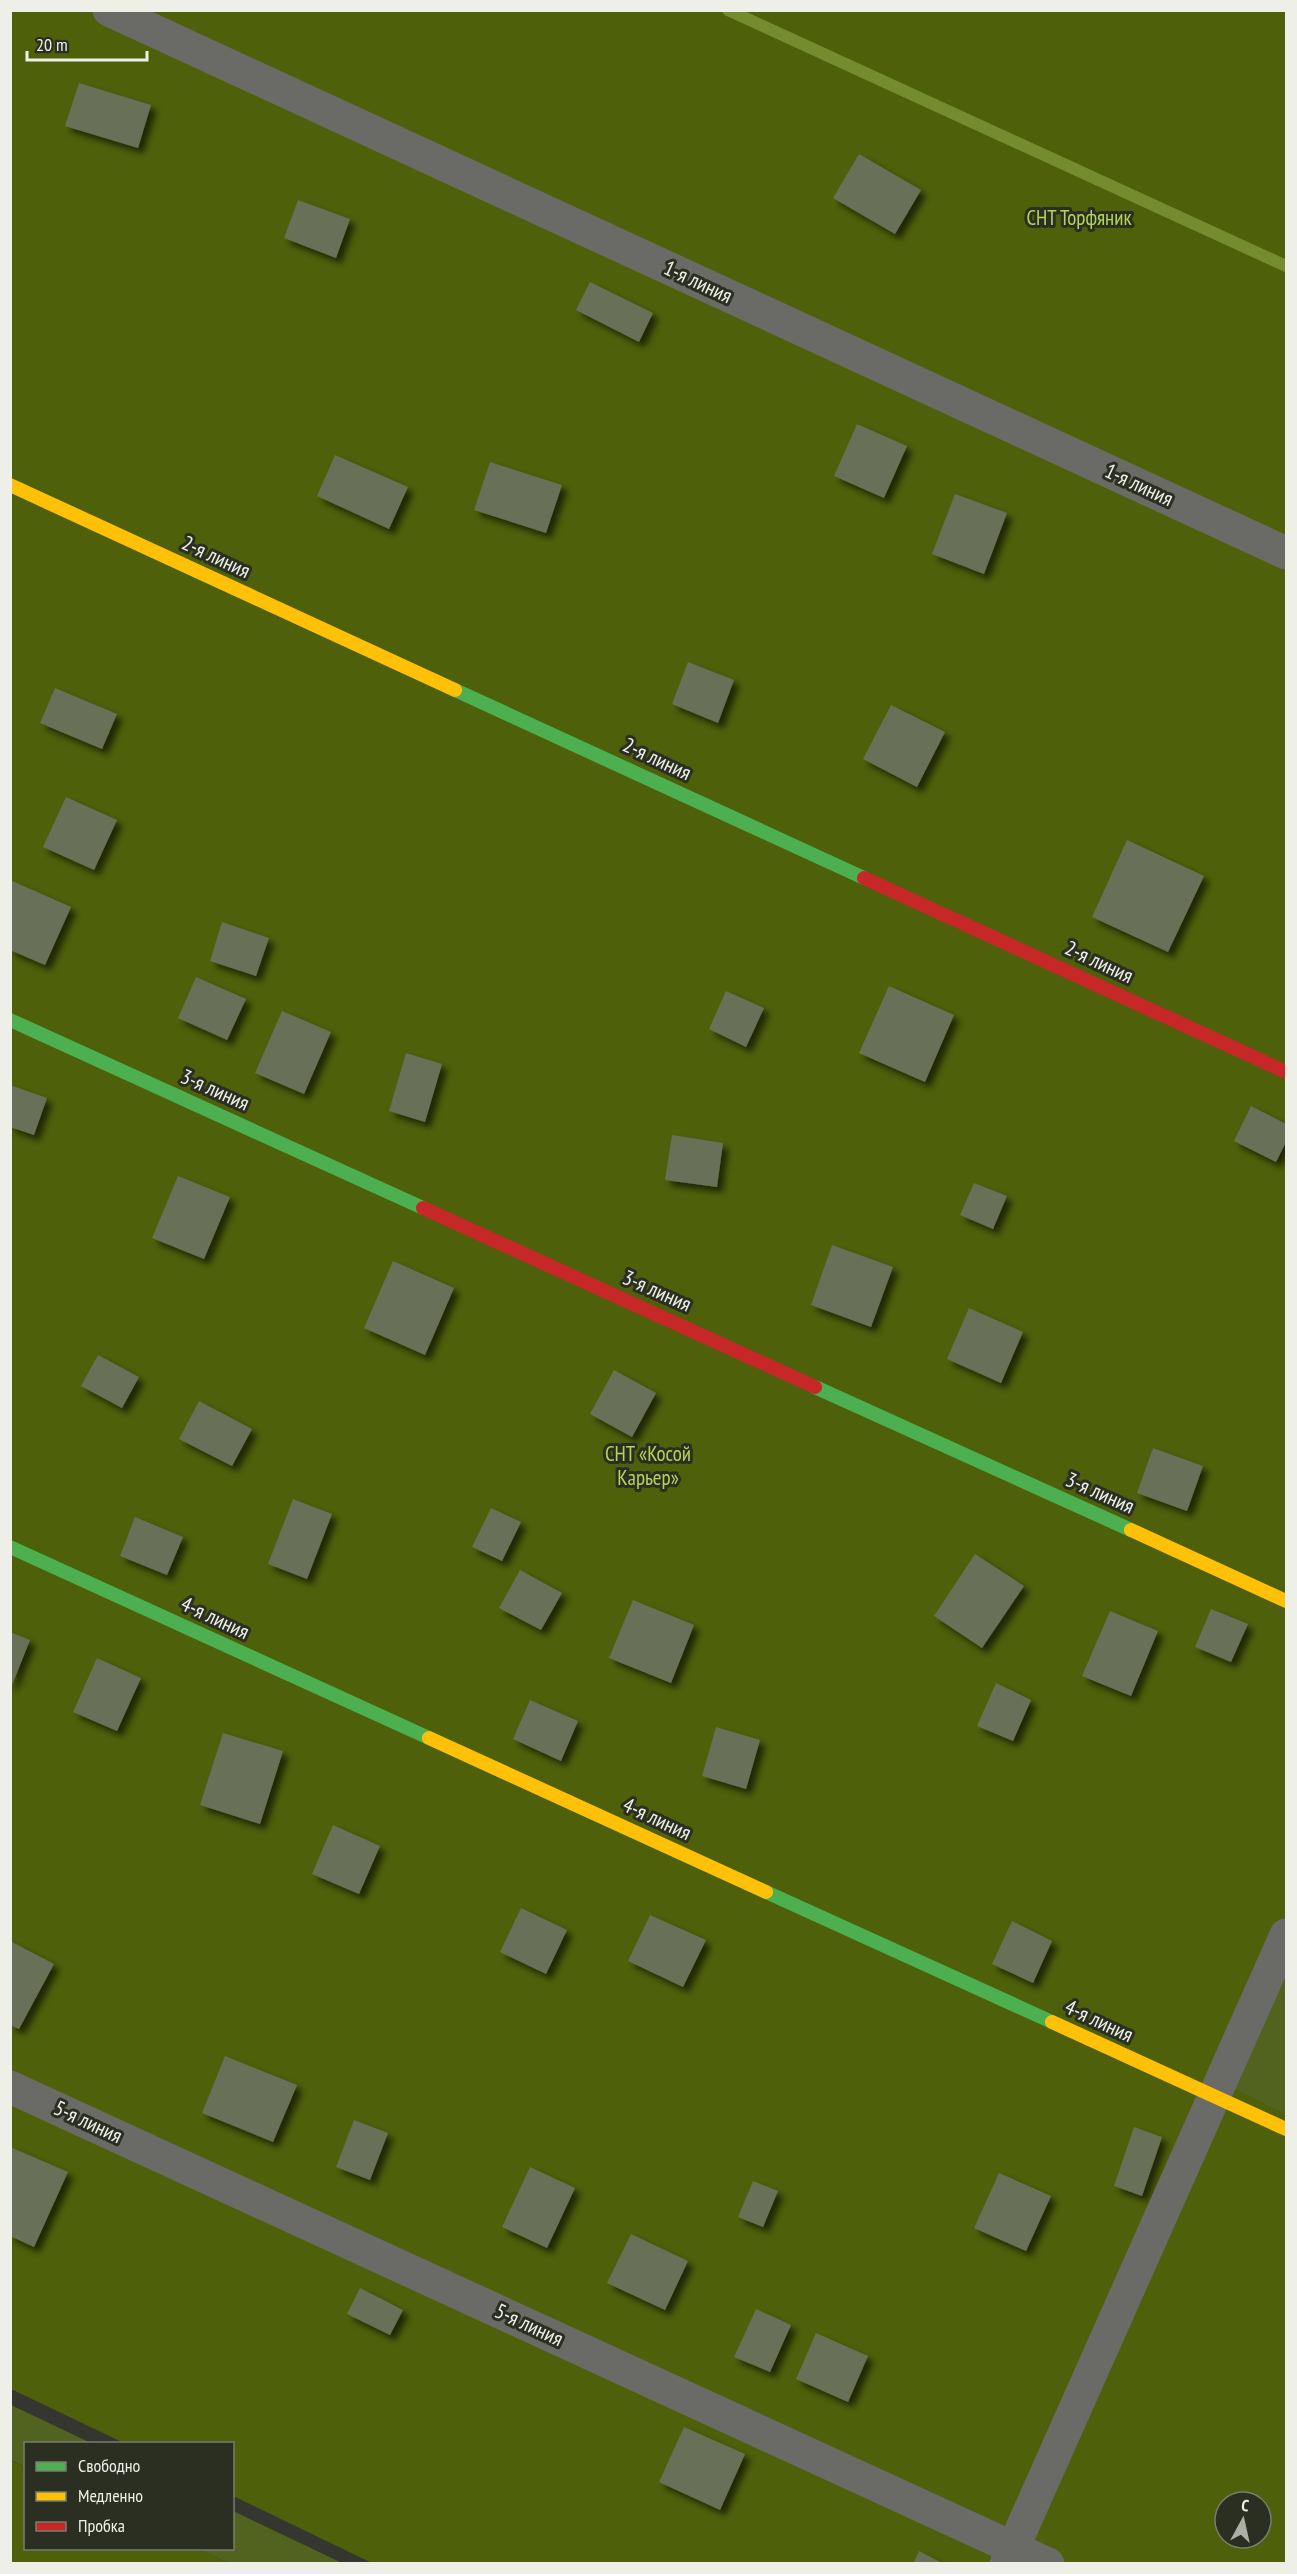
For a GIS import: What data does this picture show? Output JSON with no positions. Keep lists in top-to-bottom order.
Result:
{
  "streets": {
    "street": [
      "1-я линия",
      "2-я линия",
      "3-я линия",
      "4-я линия",
      "5-я линия"
    ]
  },
  "parks": ["СНТ Торфяник", "СНТ «Косой Карьер»"],
  "legend": ["Свободно", "Медленно", "Пробка"],
  "scale_bar": "20 m",
  "north": "top"
}
